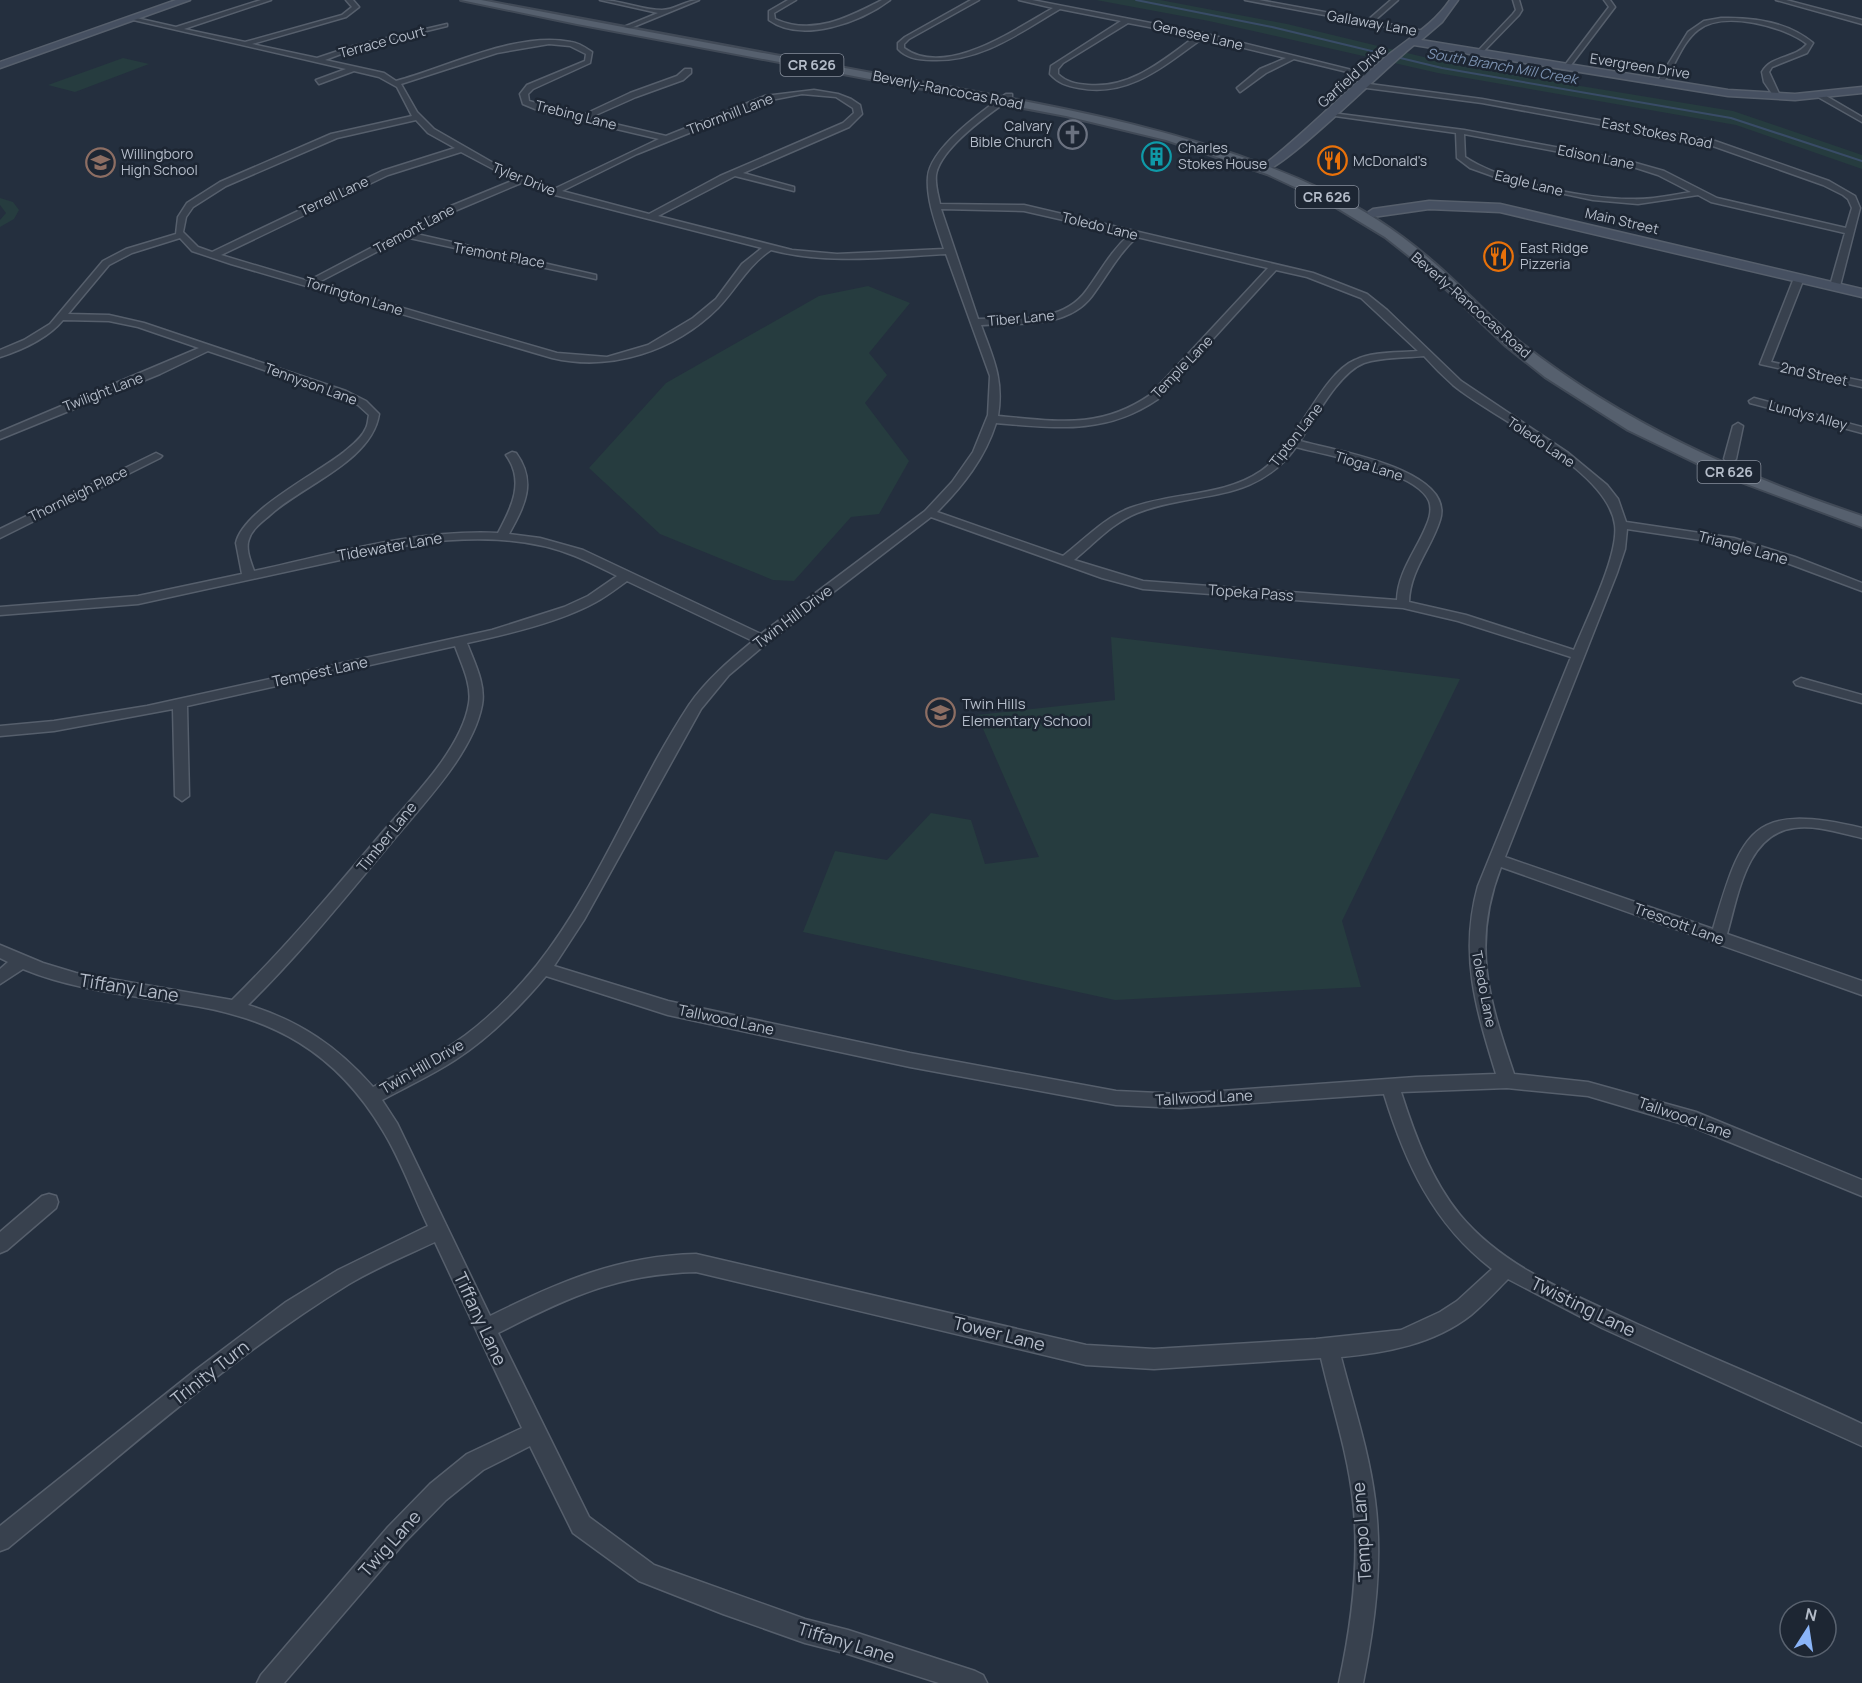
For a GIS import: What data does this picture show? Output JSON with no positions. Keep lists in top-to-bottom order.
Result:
{
  "streets": {
    "main road": ["CR 626", "Beverly-Rancocas Road"],
    "street": [
      "Gallaway Lane",
      "Genesee Lane",
      "Terrace Court",
      "Evergreen Drive",
      "Garfield Drive",
      "Thornhill Lane",
      "Trebing Lane",
      "East Stokes Road",
      "Edison Lane",
      "Tyler Drive",
      "Eagle Lane",
      "Terrell Lane",
      "Main Street",
      "Toledo Lane",
      "Tremont Lane",
      "Tremont Place",
      "Torrington Lane",
      "Tiber Lane",
      "Temple Lane",
      "2nd Street",
      "Tennyson Lane",
      "Twilight Lane",
      "Lundys Alley",
      "Tipton Lane",
      "Tioga Lane",
      "Thornleigh Place",
      "Tidewater Lane",
      "Triangle Lane",
      "Topeka Pass",
      "Twin Hill Drive",
      "Tempest Lane",
      "Timber Lane",
      "Trescott Lane",
      "Tiffany Lane",
      "Tallwood Lane",
      "Twisting Lane",
      "Tower Lane",
      "Trinity Turn",
      "Tempo Lane",
      "Twig Lane"
    ]
  },
  "crossings": [
    ["Gallaway Lane", "Garfield Drive"],
    ["Genesee Lane", "Garfield Drive"],
    ["CR 626", "Beverly-Rancocas Road"],
    ["Evergreen Drive", "Garfield Drive"],
    ["Garfield Drive", "Beverly-Rancocas Road"],
    ["Garfield Drive", "East Stokes Road"],
    ["Garfield Drive", "Edison Lane"],
    ["Beverly-Rancocas Road", "Main Street"],
    ["Beverly-Rancocas Road", "Twin Hill Drive"],
    ["Thornhill Lane", "Trebing Lane"],
    ["Thornhill Lane", "Tyler Drive"],
    ["Trebing Lane", "Tyler Drive"],
    ["East Stokes Road", "Edison Lane"],
    ["East Stokes Road", "Main Street"],
    ["Edison Lane", "Eagle Lane"],
    ["Tyler Drive", "Terrell Lane"],
    ["Tyler Drive", "Tremont Lane"],
    ["Tyler Drive", "Torrington Lane"],
    ["Tyler Drive", "Twin Hill Drive"],
    ["Terrell Lane", "Torrington Lane"],
    ["Main Street", "2nd Street"],
    ["Toledo Lane", "Tiber Lane"],
    ["Toledo Lane", "Temple Lane"],
    ["Toledo Lane", "Tipton Lane"],
    ["Toledo Lane", "Triangle Lane"],
    ["Toledo Lane", "Topeka Pass"],
    ["Toledo Lane", "Twin Hill Drive"],
    ["Toledo Lane", "Trescott Lane"],
    ["Toledo Lane", "Tallwood Lane"],
    ["Tremont Lane", "Tremont Place"],
    ["Tremont Lane", "Torrington Lane"],
    ["Tiber Lane", "Twin Hill Drive"],
    ["Temple Lane", "Twin Hill Drive"],
    ["Tennyson Lane", "Twilight Lane"],
    ["Tennyson Lane", "Tidewater Lane"],
    ["Tipton Lane", "Tioga Lane"],
    ["Tipton Lane", "Topeka Pass"],
    ["Tioga Lane", "Topeka Pass"],
    ["Tidewater Lane", "Twin Hill Drive"],
    ["Tidewater Lane", "Tempest Lane"],
    ["Topeka Pass", "Twin Hill Drive"],
    ["Twin Hill Drive", "Tiffany Lane"],
    ["Twin Hill Drive", "Tallwood Lane"],
    ["Tempest Lane", "Timber Lane"],
    ["Timber Lane", "Tiffany Lane"],
    ["Tiffany Lane", "Tower Lane"],
    ["Tiffany Lane", "Trinity Turn"],
    ["Tiffany Lane", "Twig Lane"],
    ["Tallwood Lane", "Twisting Lane"],
    ["Twisting Lane", "Tower Lane"],
    ["Tower Lane", "Tempo Lane"]
  ],
  "water": ["South Branch Mill Creek"],
  "places": {
    "church": ["Calvary Bible Church"],
    "building": ["Charles Stokes House"],
    "restaurant": ["McDonald's", "East Ridge Pizzeria"],
    "school or university": ["Willingboro High School", "Twin Hills Elementary School"]
  },
  "north": "top"
}
